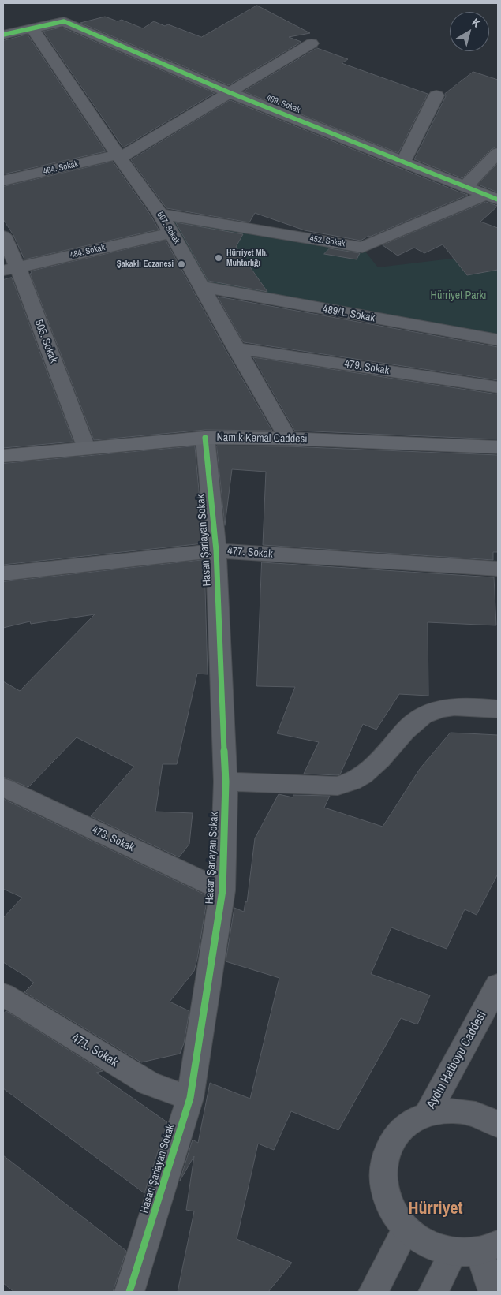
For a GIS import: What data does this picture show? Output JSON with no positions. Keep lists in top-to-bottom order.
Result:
{
  "streets": {
    "main road": ["Namık Kemal Caddesi"],
    "street": [
      "489. Sokak",
      "464. Sokak",
      "507. Sokak",
      "452. Sokak",
      "484. Sokak",
      "489/1. Sokak",
      "505. Sokak",
      "479. Sokak",
      "Hasan Şarlayan Sokak",
      "477. Sokak",
      "473. Sokak",
      "471. Sokak",
      "Aydın Hatboyu Caddesi"
    ]
  },
  "crossings": [
    ["489. Sokak", "464. Sokak"],
    ["489. Sokak", "507. Sokak"],
    ["489. Sokak", "452. Sokak"],
    ["464. Sokak", "507. Sokak"],
    ["507. Sokak", "452. Sokak"],
    ["507. Sokak", "484. Sokak"],
    ["507. Sokak", "489/1. Sokak"],
    ["507. Sokak", "479. Sokak"],
    ["507. Sokak", "Namık Kemal Caddesi"],
    ["484. Sokak", "505. Sokak"],
    ["505. Sokak", "Namık Kemal Caddesi"],
    ["Namık Kemal Caddesi", "Hasan Şarlayan Sokak"],
    ["Hasan Şarlayan Sokak", "477. Sokak"],
    ["Hasan Şarlayan Sokak", "473. Sokak"],
    ["Hasan Şarlayan Sokak", "471. Sokak"]
  ],
  "districts": ["Hürriyet"],
  "parks": ["Hürriyet Parkı"],
  "places": ["Hürriyet Mh. Muhtarlığı", "Şakaklı Eczanesi"],
  "north": "top right"
}
